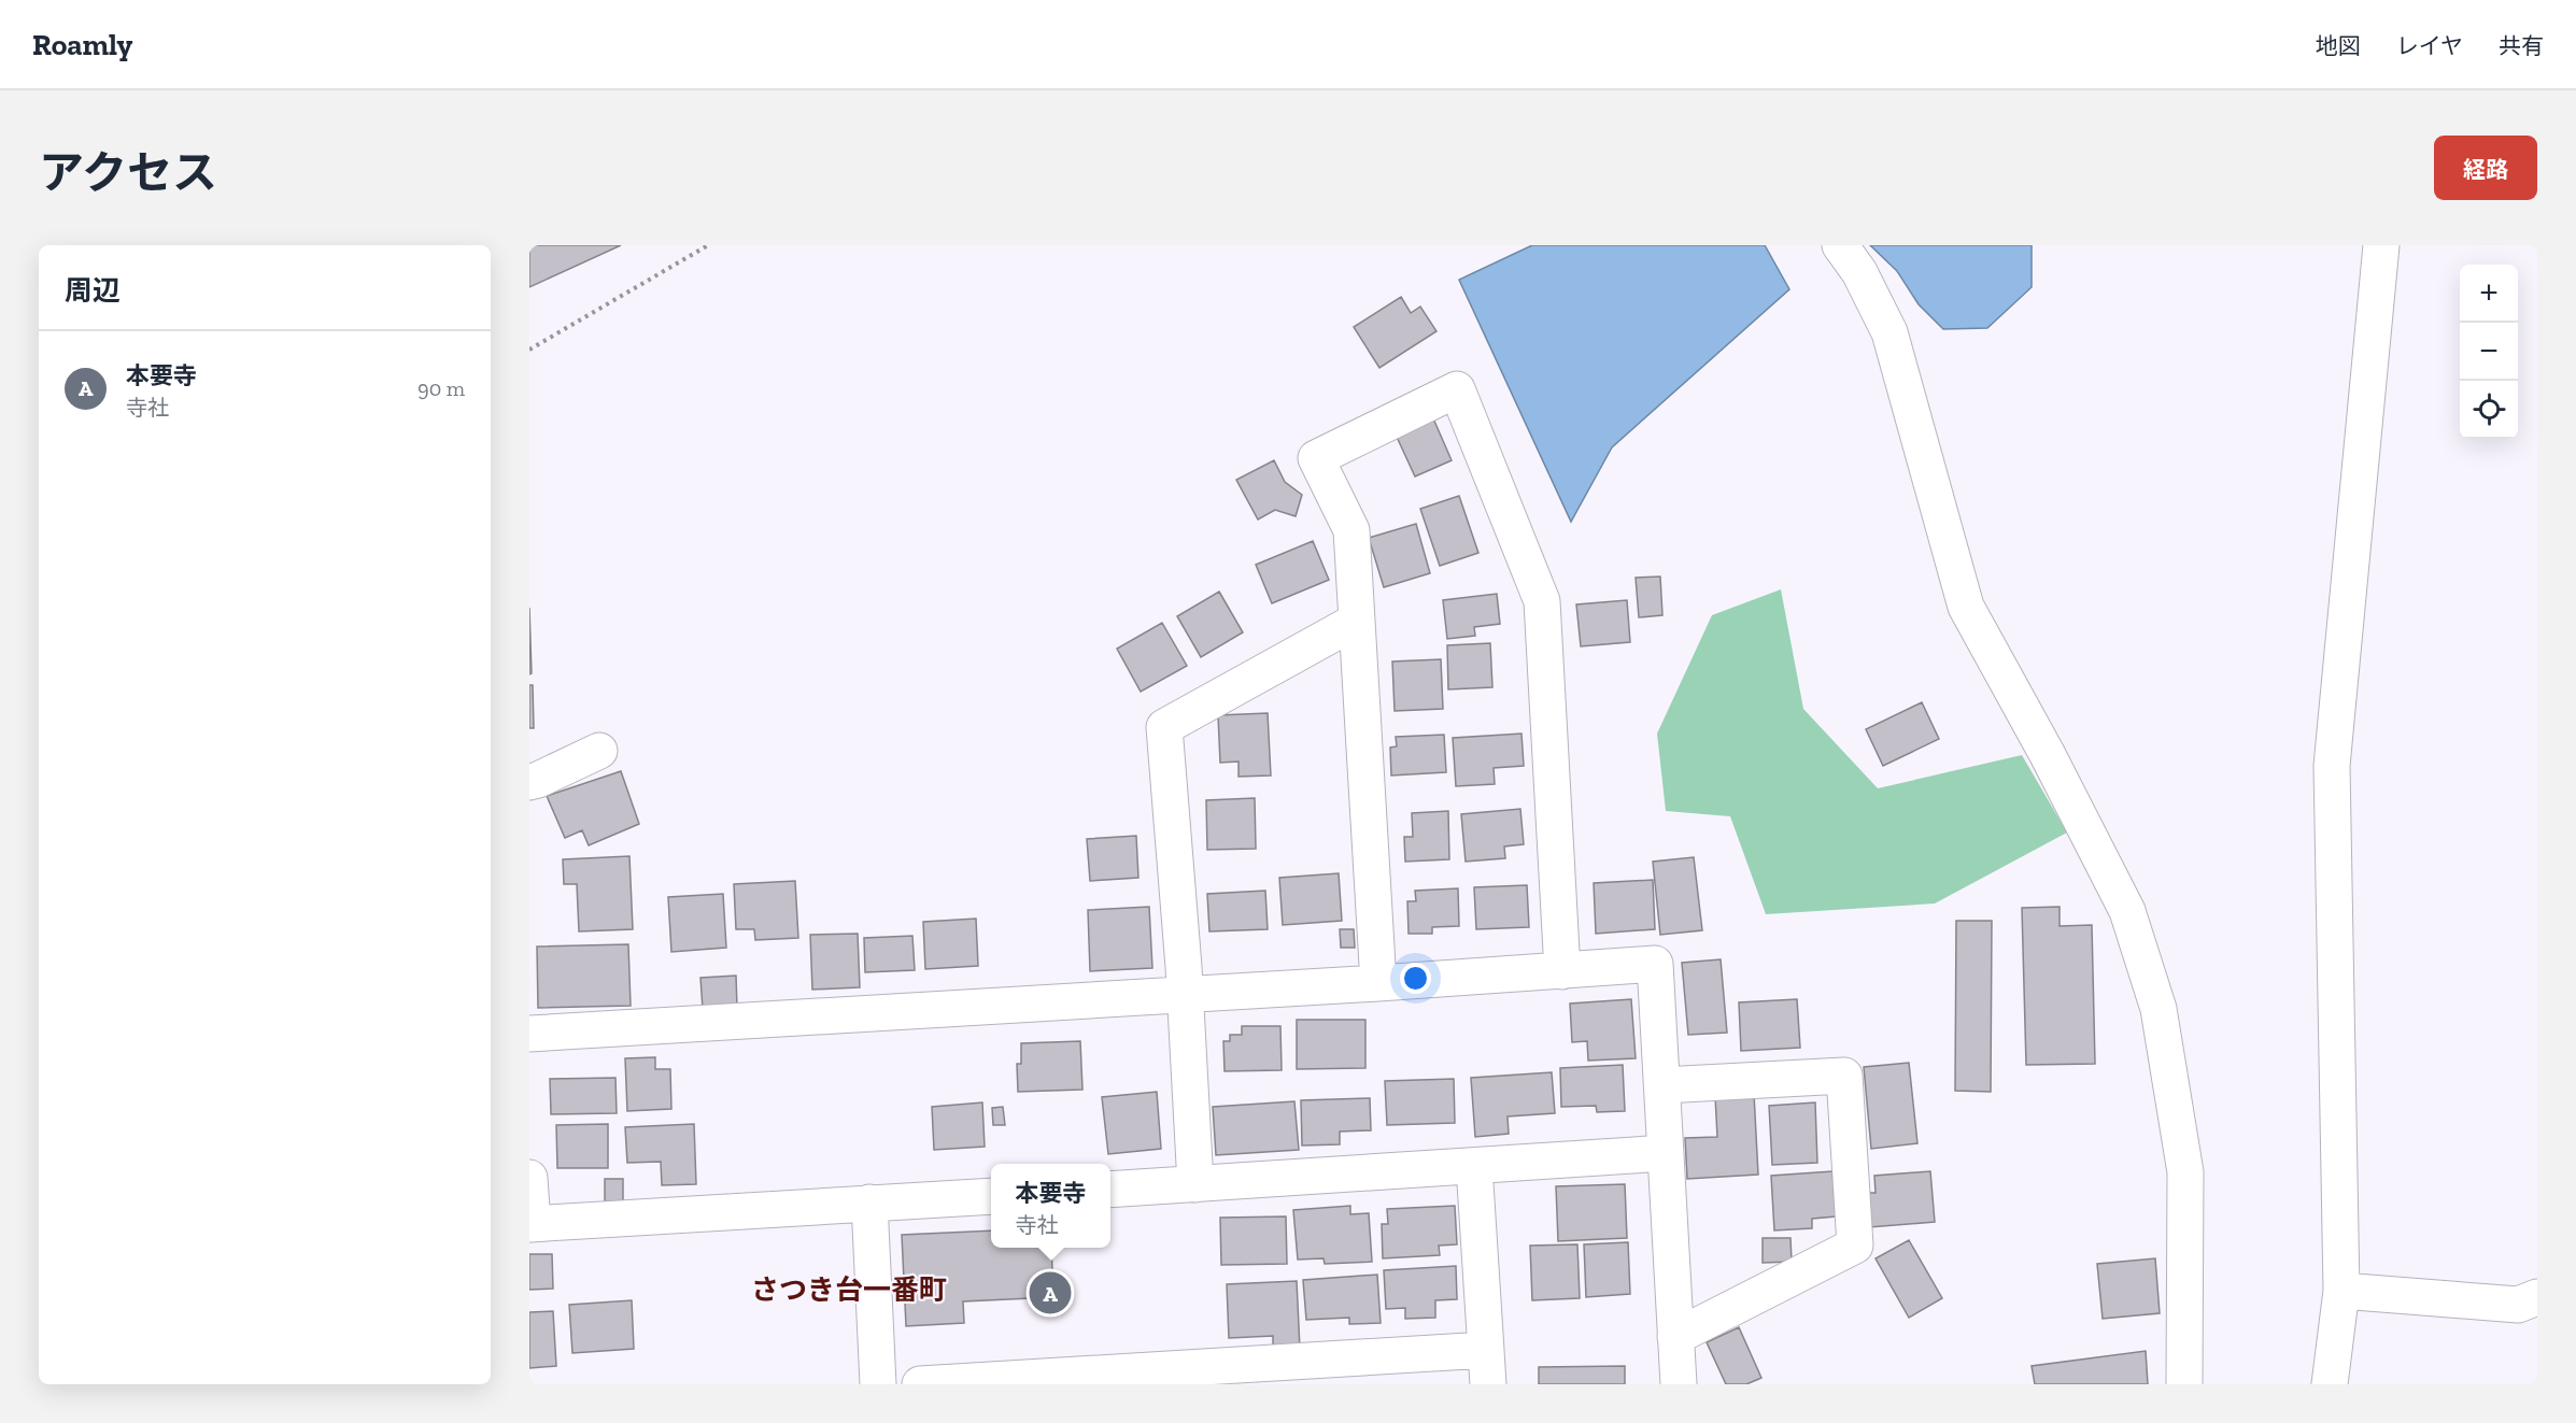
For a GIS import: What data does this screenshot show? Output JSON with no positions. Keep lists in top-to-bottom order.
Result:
{
  "districts": ["さつき台一番町"],
  "page": {
    "header": "Roamly",
    "nav": ["地図", "レイヤ", "共有"],
    "title": "アクセス",
    "buttons": "経路",
    "heading": "周辺",
    "map_buttons": ["+", "−"],
    "list": [
      {
        "mark": "A",
        "name": "本要寺",
        "note": "寺社",
        "value": "90 m"
      }
    ],
    "popup": ["本要寺", "寺社"],
    "pins": "A"
  }
}
